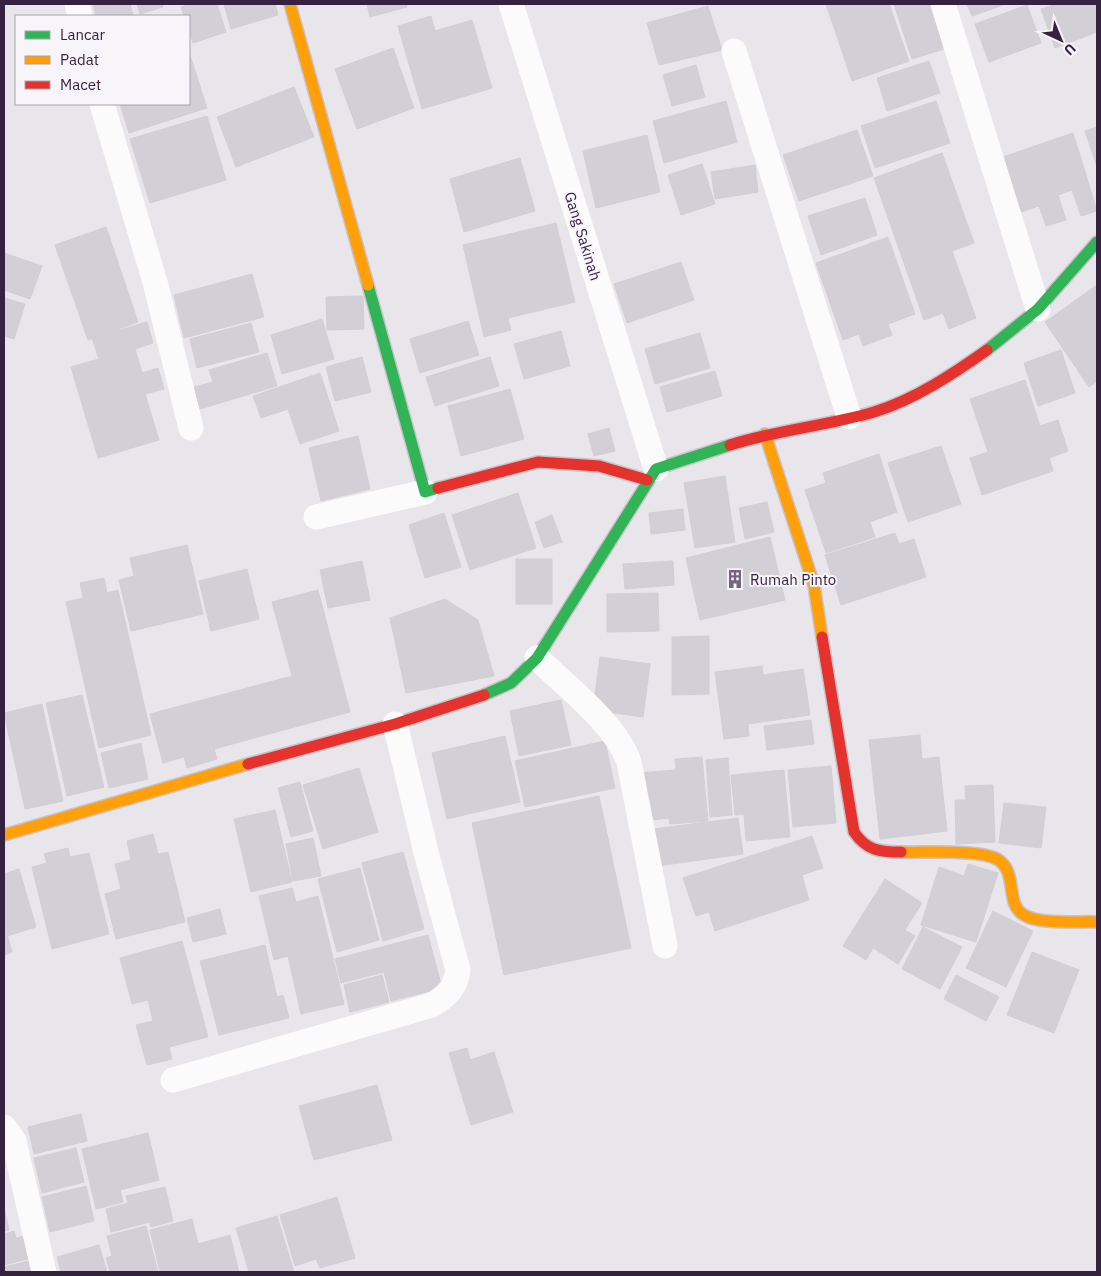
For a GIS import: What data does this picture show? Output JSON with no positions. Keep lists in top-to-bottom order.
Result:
{
  "streets": {
    "street": ["Gang Sakinah"]
  },
  "places": {
    "building": ["Rumah Pinto"]
  },
  "legend": ["Lancar", "Padat", "Macet"],
  "north": "bottom right"
}
